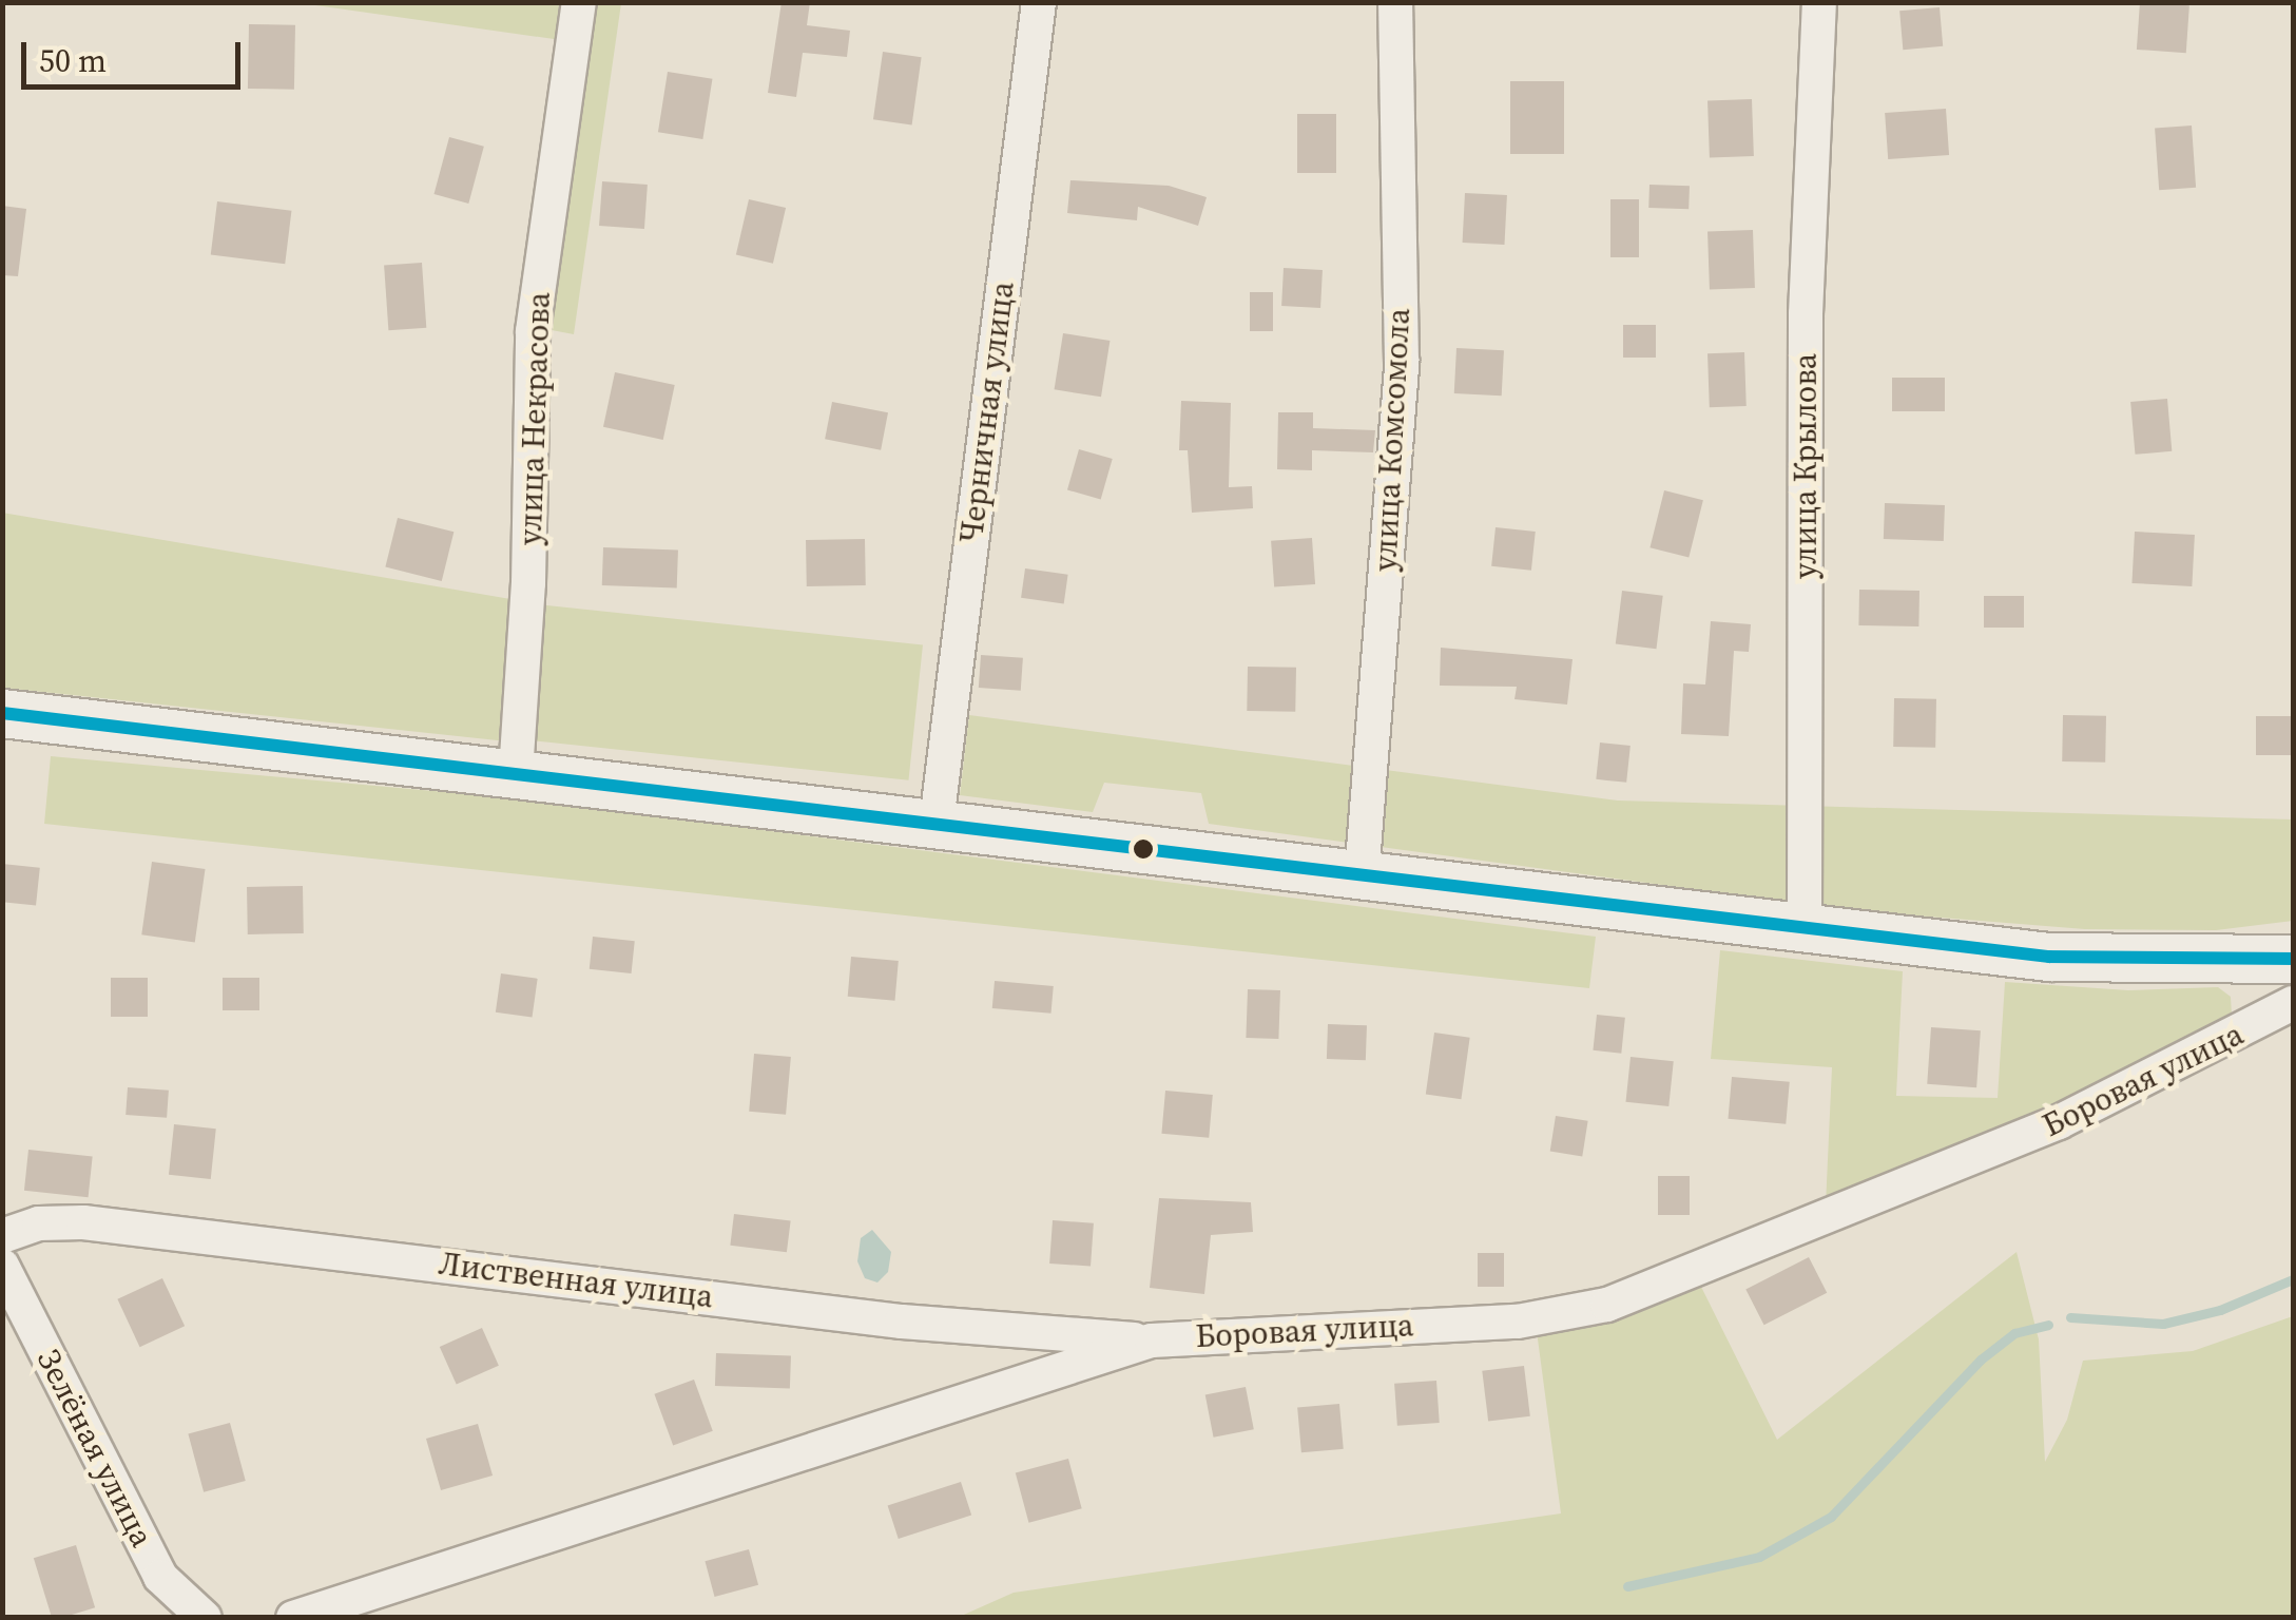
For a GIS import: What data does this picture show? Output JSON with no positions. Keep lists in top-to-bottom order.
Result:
{
  "streets": {
    "street": [
      "Черничная улица",
      "улица Некрасова",
      "улица Комсомола",
      "улица Крылова",
      "Боровая улица",
      "Лиственная улица",
      "Зелёная улица"
    ]
  },
  "crossings": [
    ["Боровая улица", "Лиственная улица"]
  ],
  "scale_bar": "50 m"
}
